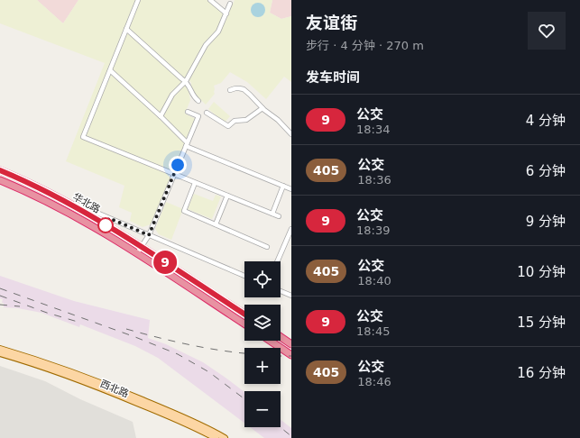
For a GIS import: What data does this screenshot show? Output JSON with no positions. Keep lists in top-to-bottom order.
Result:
{
  "streets": {
    "highway": ["华北路"],
    "main road": ["西北路"]
  },
  "lines": ["bus line 9"],
  "page": {
    "on_map": "9",
    "heading": [
      ["友谊街", "步行 · 4 分钟 · 270 m"],
      "发车时间"
    ],
    "list": [
      {
        "mark": "9",
        "name": "公交",
        "note": "18:34",
        "value": "4 分钟"
      },
      {
        "mark": "405",
        "name": "公交",
        "note": "18:36",
        "value": "6 分钟"
      },
      {
        "mark": "9",
        "name": "公交",
        "note": "18:39",
        "value": "9 分钟"
      },
      {
        "mark": "405",
        "name": "公交",
        "note": "18:40",
        "value": "10 分钟"
      },
      {
        "mark": "9",
        "name": "公交",
        "note": "18:45",
        "value": "15 分钟"
      },
      {
        "mark": "405",
        "name": "公交",
        "note": "18:46",
        "value": "16 分钟"
      }
    ],
    "map_buttons": ["+", "−"]
  }
}
